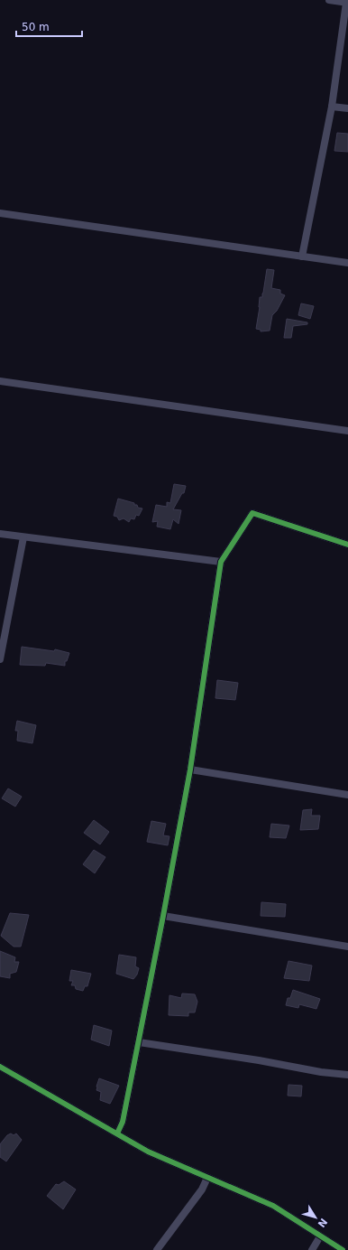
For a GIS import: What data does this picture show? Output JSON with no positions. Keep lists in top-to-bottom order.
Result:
{
  "scale_bar": "50 m",
  "north": "bottom right"
}
